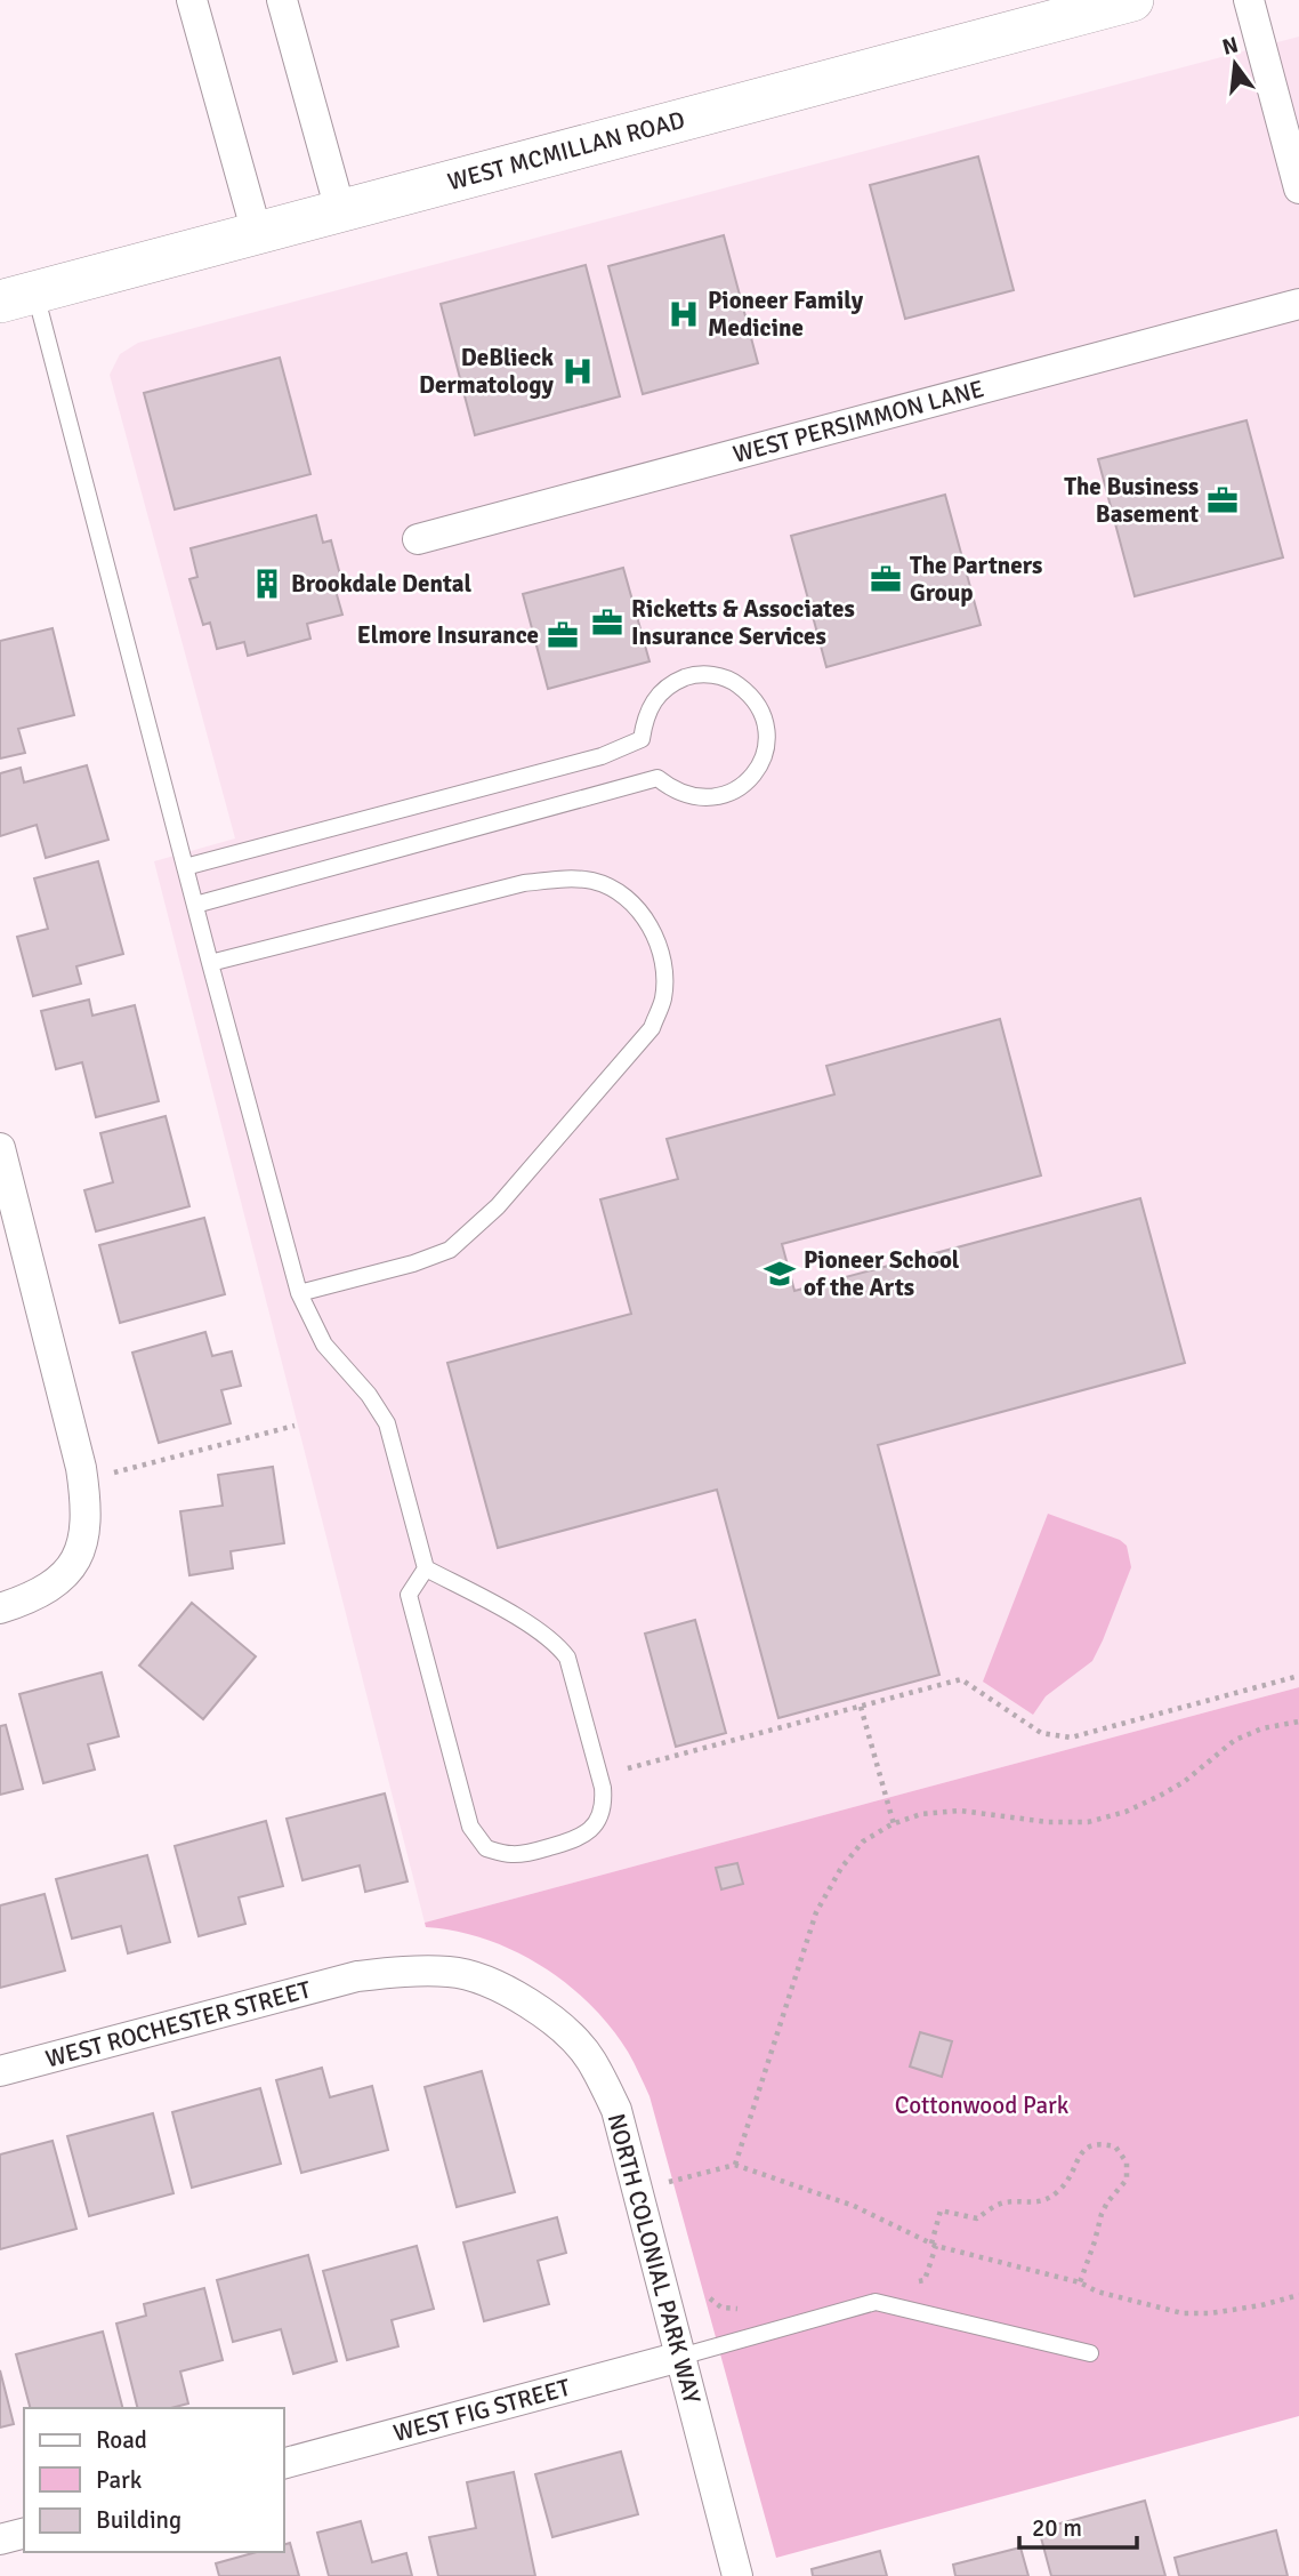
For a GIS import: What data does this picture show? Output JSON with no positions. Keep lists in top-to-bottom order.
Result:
{
  "streets": {
    "main road": ["WEST MCMILLAN ROAD"],
    "street": [
      "WEST PERSIMMON LANE",
      "WEST ROCHESTER STREET",
      "NORTH COLONIAL PARK WAY",
      "WEST FIG STREET"
    ]
  },
  "crossings": [
    ["WEST ROCHESTER STREET", "NORTH COLONIAL PARK WAY"],
    ["NORTH COLONIAL PARK WAY", "WEST FIG STREET"]
  ],
  "parks": ["Cottonwood Park"],
  "places": {
    "hospital": ["Pioneer Family Medicine", "DeBlieck Dermatology"],
    "office": [
      "The Business Basement",
      "The Partners Group",
      "Ricketts & Associates Insurance Services",
      "Elmore Insurance"
    ],
    "building": ["Brookdale Dental"],
    "school or university": ["Pioneer School of the Arts"]
  },
  "legend": ["Road", "Park", "Building"],
  "scale_bar": "20 m",
  "north": "top"
}
